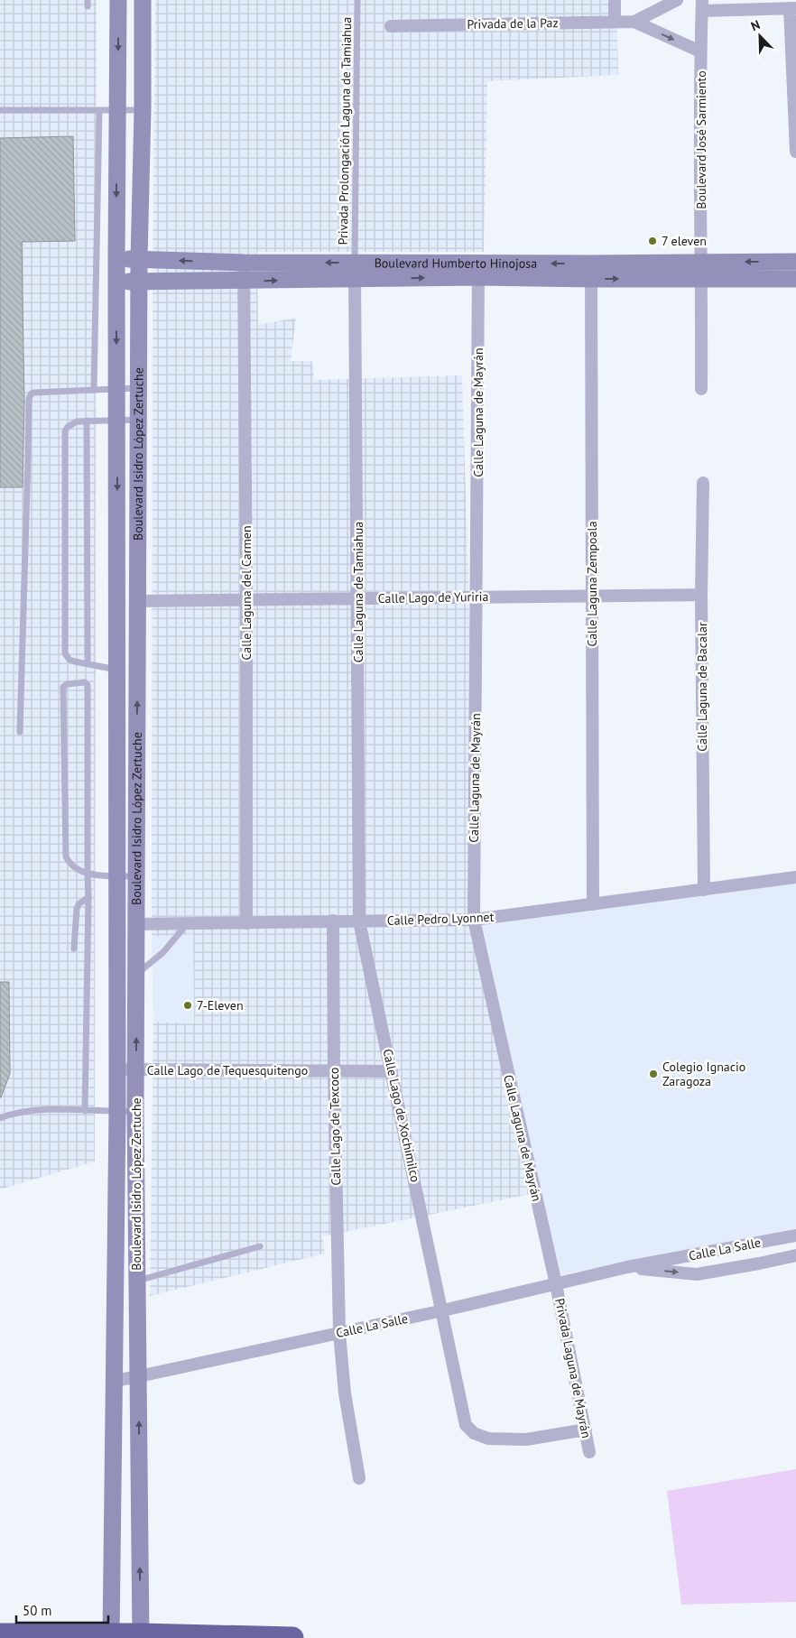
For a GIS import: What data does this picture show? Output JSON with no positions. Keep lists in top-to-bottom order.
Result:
{
  "streets": {
    "main road": ["Boulevard Humberto Hinojosa", "Boulevard Isidro López Zertuche"],
    "street": [
      "Privada de la Paz",
      "Boulevard José Sarmiento",
      "Calle Laguna de Mayrán",
      "Calle Laguna Zempoala",
      "Calle Laguna de Tamiahua",
      "Calle Laguna del Carmen",
      "Calle Lago de Yuriria",
      "Calle Laguna de Bacalar",
      "Calle Pedro Lyonnet",
      "Calle Lago de Tequesquitengo",
      "Calle Lago de Xochimilco",
      "Calle Lago de Texcoco",
      "Calle La Salle",
      "Privada Laguna de Mayrán"
    ],
    "lane": ["Privada Prolongación Laguna de Tamiahua"]
  },
  "crossings": [
    ["Privada de la Paz", "Boulevard José Sarmiento"],
    ["Privada Prolongación Laguna de Tamiahua", "Boulevard Humberto Hinojosa"],
    ["Privada Prolongación Laguna de Tamiahua", "Calle Laguna de Tamiahua"],
    ["Boulevard José Sarmiento", "Boulevard Humberto Hinojosa"],
    ["Boulevard Humberto Hinojosa", "Calle Laguna de Mayrán"],
    ["Boulevard Humberto Hinojosa", "Boulevard Isidro López Zertuche"],
    ["Boulevard Humberto Hinojosa", "Calle Laguna Zempoala"],
    ["Boulevard Humberto Hinojosa", "Calle Laguna de Tamiahua"],
    ["Boulevard Humberto Hinojosa", "Calle Laguna del Carmen"],
    ["Calle Laguna de Mayrán", "Calle Lago de Yuriria"],
    ["Calle Laguna de Mayrán", "Calle Pedro Lyonnet"],
    ["Calle Laguna de Mayrán", "Calle La Salle"],
    ["Calle Laguna de Mayrán", "Privada Laguna de Mayrán"],
    ["Boulevard Isidro López Zertuche", "Calle Lago de Yuriria"],
    ["Boulevard Isidro López Zertuche", "Calle Pedro Lyonnet"],
    ["Boulevard Isidro López Zertuche", "Calle Lago de Tequesquitengo"],
    ["Boulevard Isidro López Zertuche", "Calle La Salle"],
    ["Calle Laguna Zempoala", "Calle Lago de Yuriria"],
    ["Calle Laguna Zempoala", "Calle Pedro Lyonnet"],
    ["Calle Laguna de Tamiahua", "Calle Lago de Yuriria"],
    ["Calle Laguna de Tamiahua", "Calle Pedro Lyonnet"],
    ["Calle Laguna de Tamiahua", "Calle Lago de Xochimilco"],
    ["Calle Laguna del Carmen", "Calle Lago de Yuriria"],
    ["Calle Laguna del Carmen", "Calle Pedro Lyonnet"],
    ["Calle Lago de Yuriria", "Calle Laguna de Bacalar"],
    ["Calle Laguna de Bacalar", "Calle Pedro Lyonnet"],
    ["Calle Pedro Lyonnet", "Calle Lago de Xochimilco"],
    ["Calle Pedro Lyonnet", "Calle Lago de Texcoco"],
    ["Calle Lago de Tequesquitengo", "Calle Lago de Xochimilco"],
    ["Calle Lago de Tequesquitengo", "Calle Lago de Texcoco"],
    ["Calle Lago de Xochimilco", "Calle La Salle"],
    ["Calle Lago de Xochimilco", "Privada Laguna de Mayrán"],
    ["Calle Lago de Texcoco", "Calle La Salle"],
    ["Calle La Salle", "Privada Laguna de Mayrán"]
  ],
  "places": ["7 eleven", "7-Eleven", "Colegio Ignacio Zaragoza"],
  "scale_bar": "50 m",
  "north": "top left"
}
